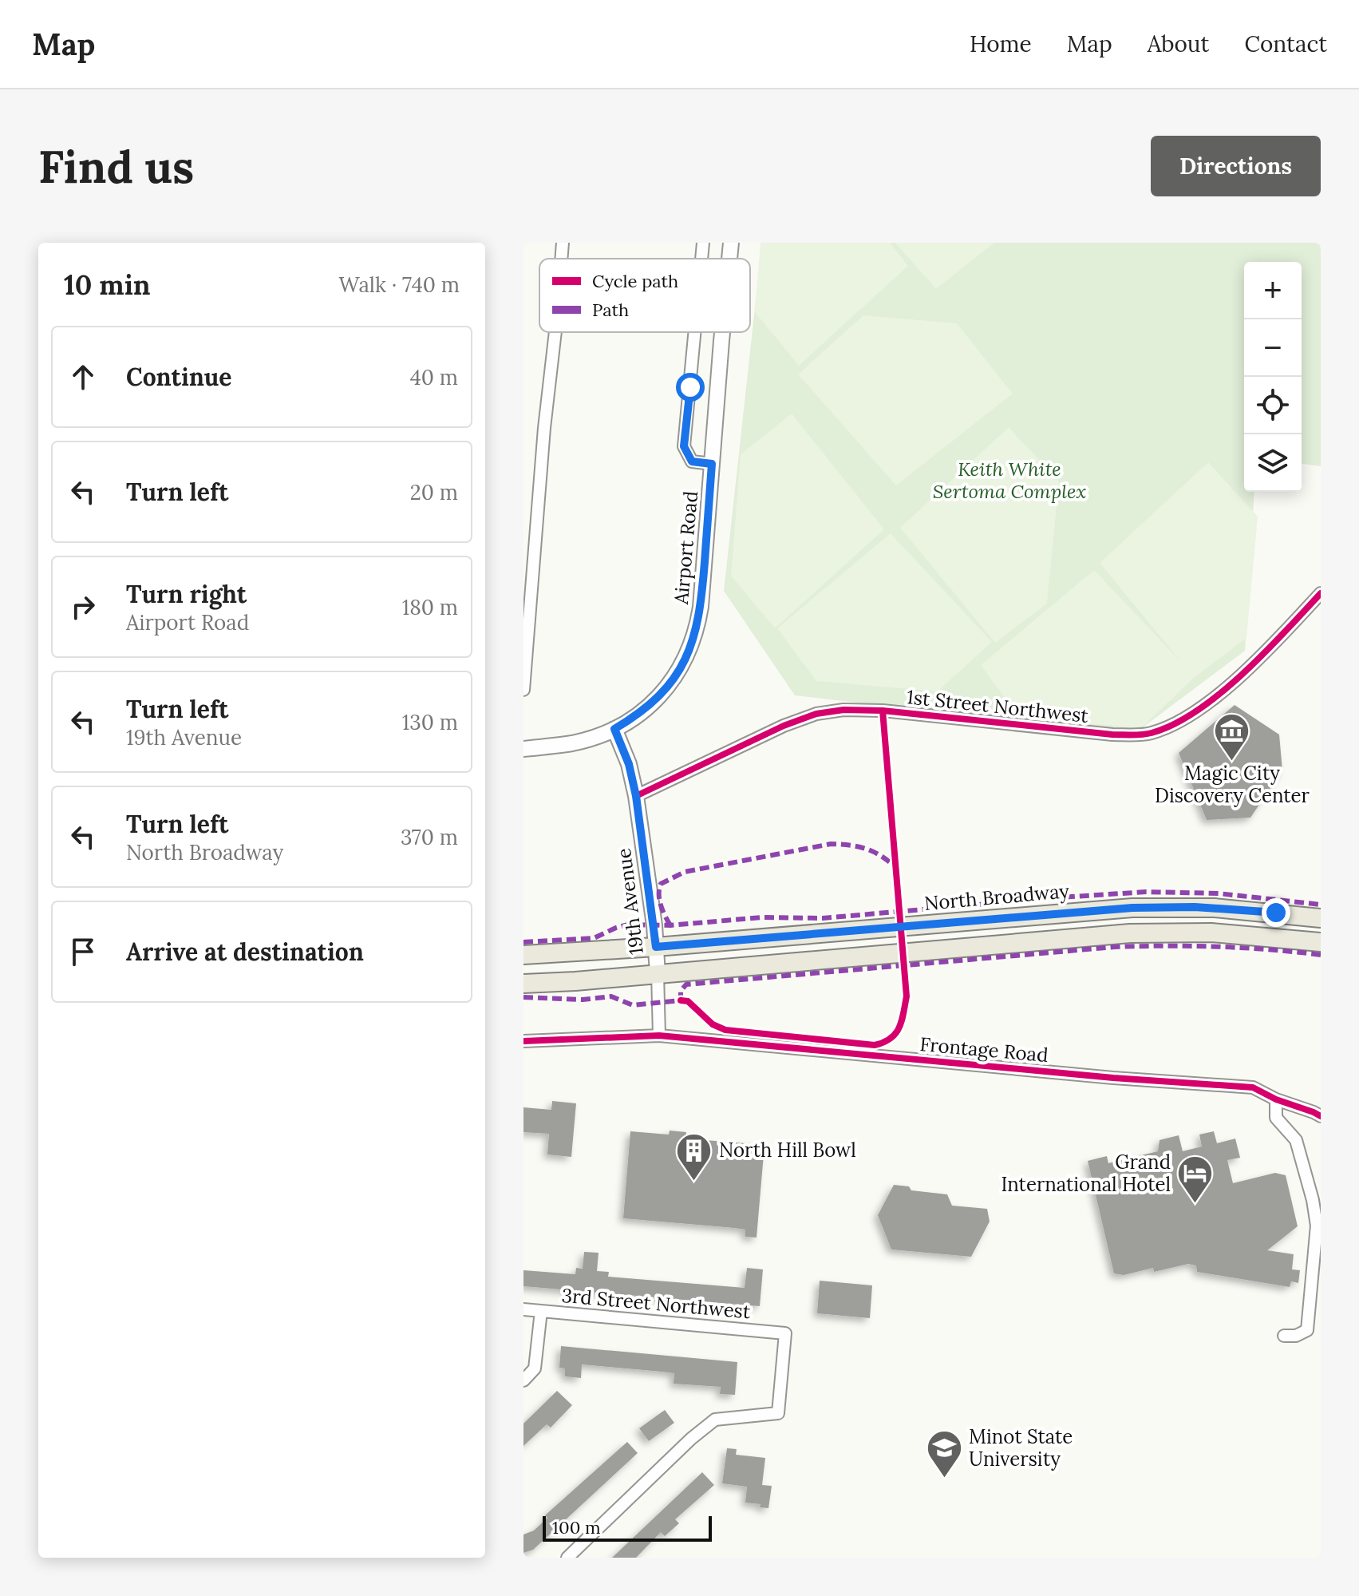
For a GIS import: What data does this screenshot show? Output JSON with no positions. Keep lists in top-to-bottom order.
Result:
{
  "streets": {
    "main road": ["North Broadway"],
    "street": [
      "Airport Road",
      "1st Street Northwest",
      "19th Avenue",
      "Frontage Road",
      "3rd Street Northwest"
    ]
  },
  "crossings": [
    ["Airport Road", "19th Avenue"],
    ["1st Street Northwest", "19th Avenue"],
    ["North Broadway", "19th Avenue"],
    ["19th Avenue", "Frontage Road"]
  ],
  "parks": ["Keith White Sertoma Complex"],
  "places": {
    "museum": ["Magic City Discovery Center"],
    "building": ["North Hill Bowl"],
    "hotel": ["Grand International Hotel"],
    "school or university": ["Minot State University"]
  },
  "legend": ["Cycle path", "Path"],
  "scale_bar": "100 m",
  "page": {
    "header": "Map",
    "nav": [
      "Home",
      "Map",
      "About",
      "Contact"
    ],
    "buttons": "Directions",
    "title": "Find us",
    "heading": ["10 min", "Walk · 740 m"],
    "map_buttons": ["+", "−"],
    "list": [
      ["Continue", "40 m"],
      ["Turn left", "20 m"],
      ["Turn right", "Airport Road", "180 m"],
      ["Turn left", "19th Avenue", "130 m"],
      ["Turn left", "North Broadway", "370 m"],
      "Arrive at destination"
    ],
    "scale": "100 m"
  }
}
